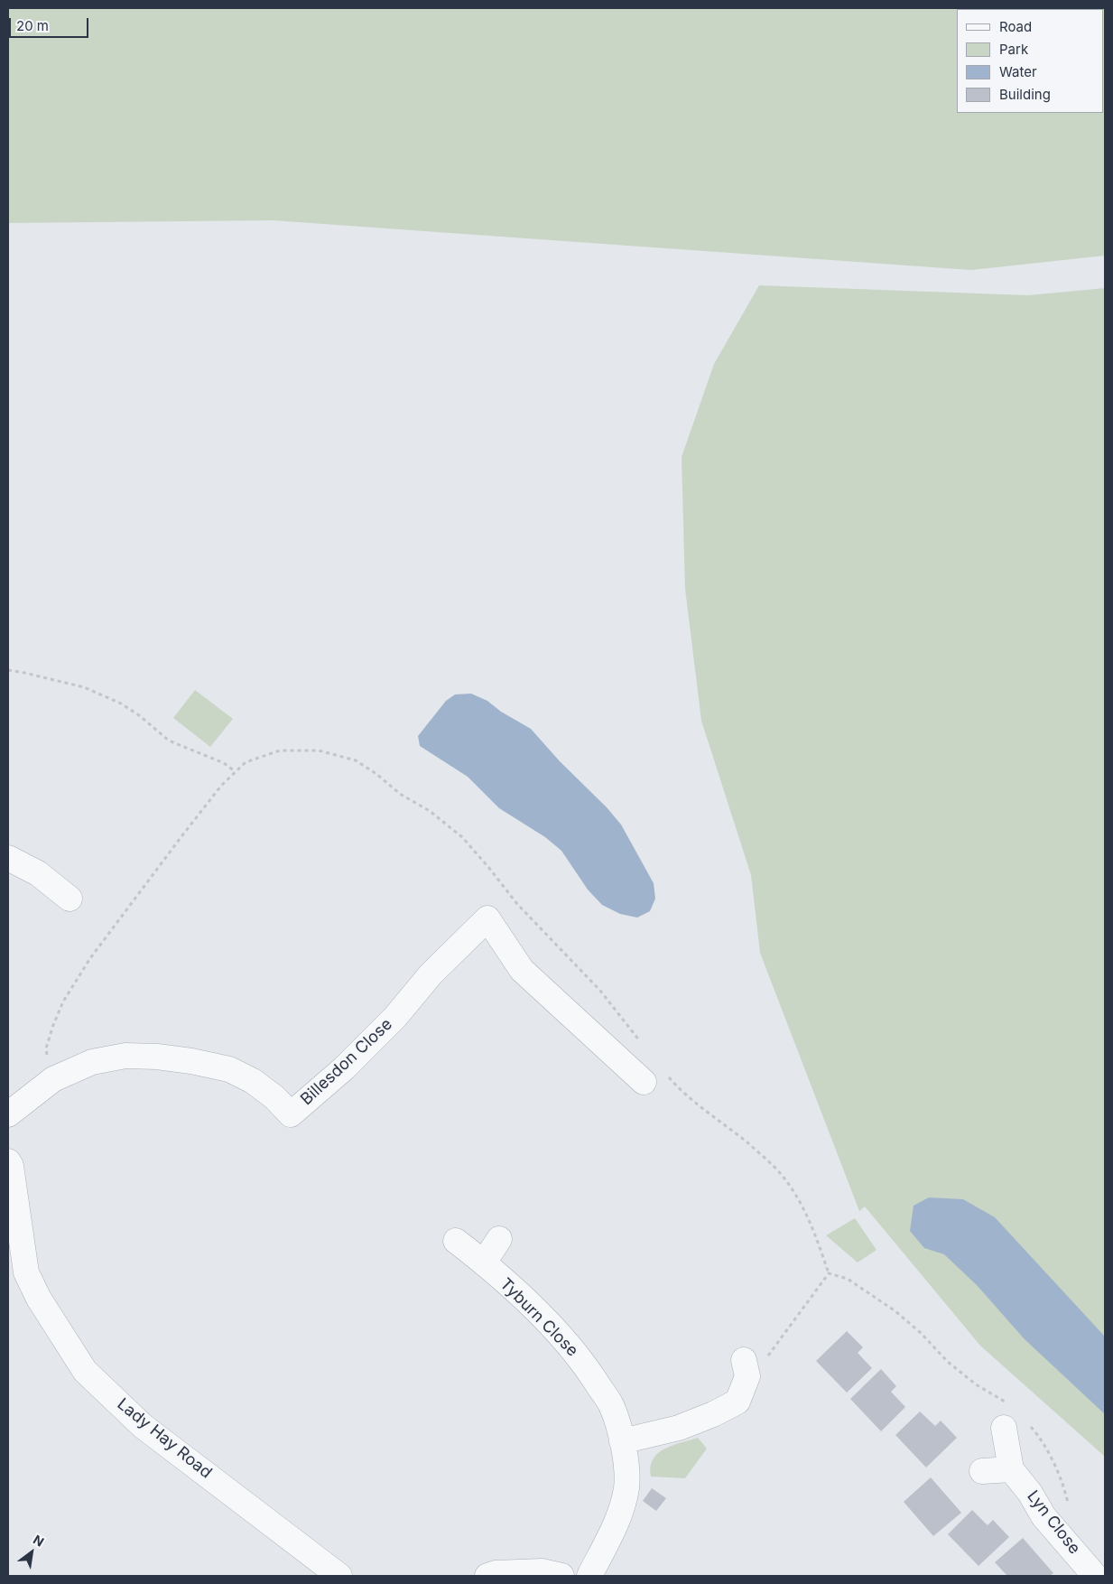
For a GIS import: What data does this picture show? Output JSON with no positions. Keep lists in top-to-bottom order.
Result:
{
  "streets": {
    "street": [
      "Billesdon Close",
      "Tyburn Close",
      "Lady Hay Road",
      "Lyn Close"
    ]
  },
  "legend": [
    "Road",
    "Park",
    "Water",
    "Building"
  ],
  "scale_bar": "20 m",
  "north": "top right"
}
